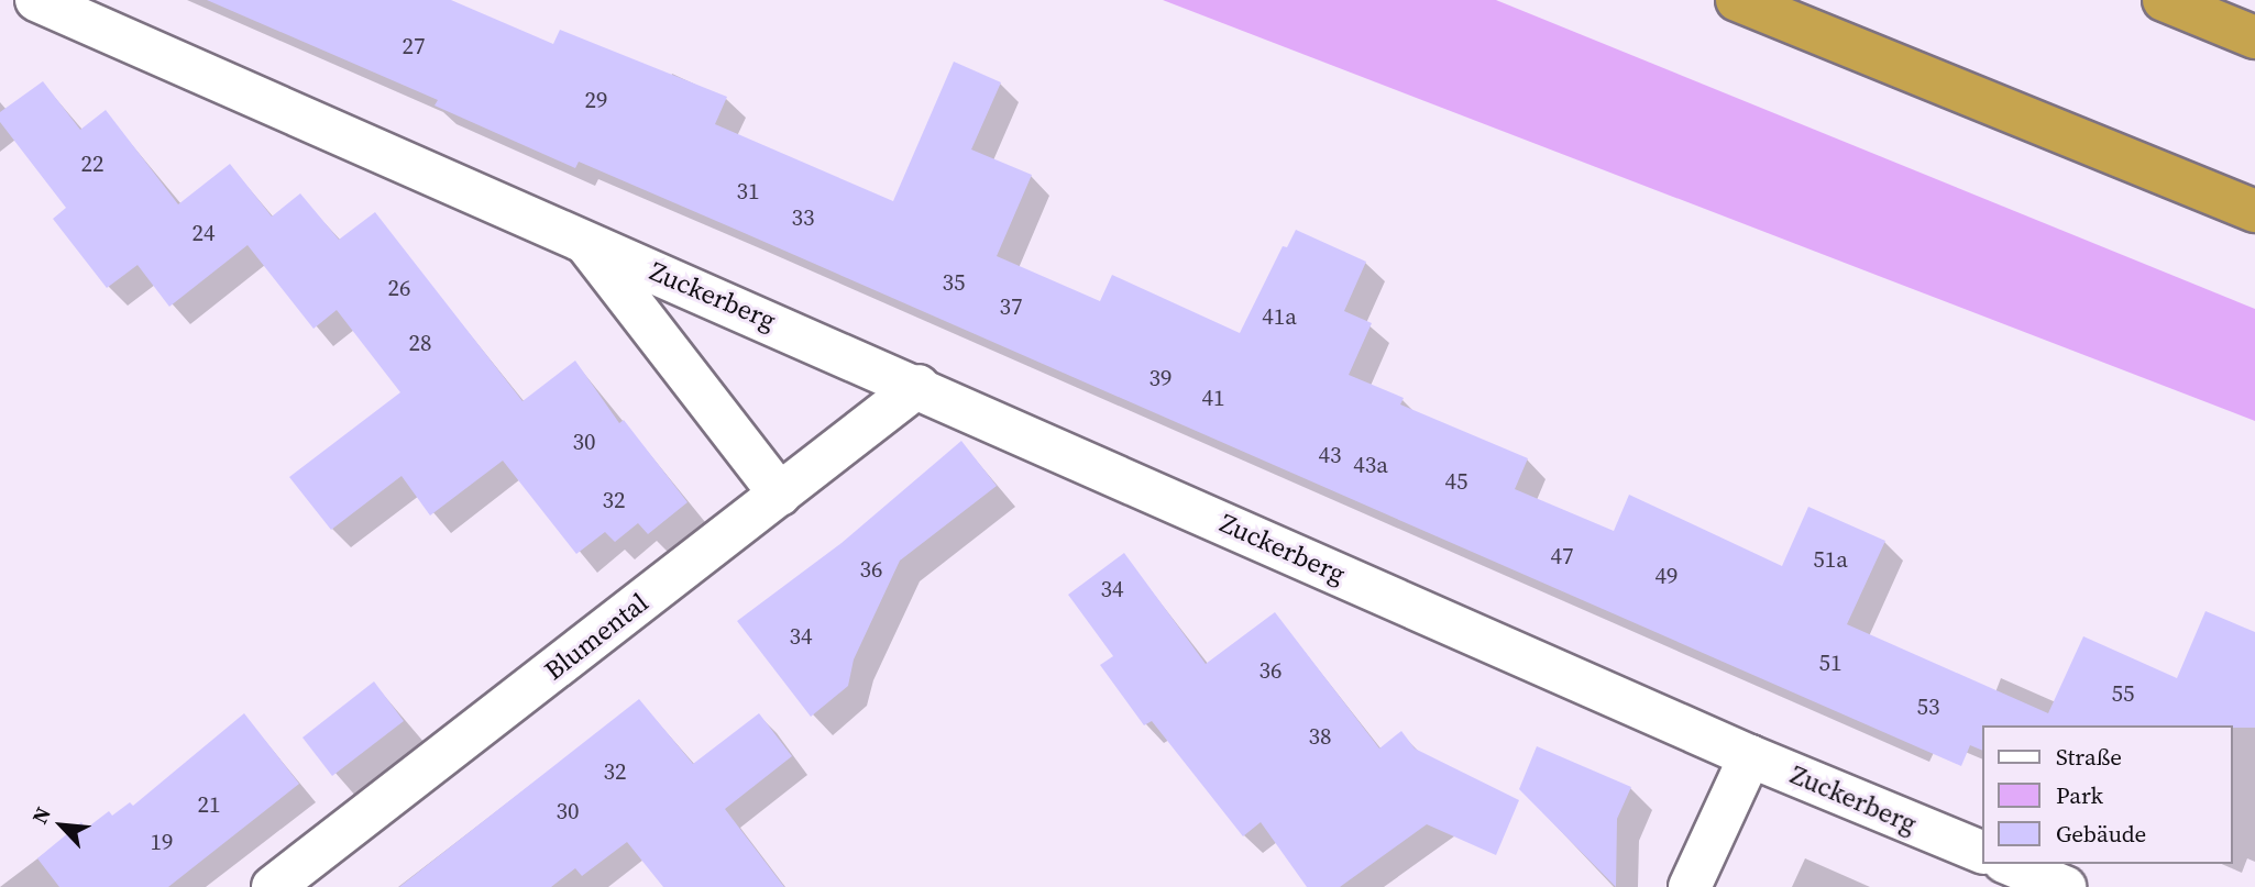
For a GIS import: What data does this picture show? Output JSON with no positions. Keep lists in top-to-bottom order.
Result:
{
  "streets": {
    "street": ["Zuckerberg", "Blumental"]
  },
  "crossings": [
    ["Zuckerberg", "Blumental"]
  ],
  "house_numbers": [
    "27",
    "29",
    "22",
    "31",
    "33",
    "24",
    "35",
    "26",
    "37",
    "41a",
    "28",
    "39",
    "41",
    "30",
    "43",
    "43a",
    "45",
    "32",
    "47",
    "51a",
    "36",
    "49",
    "34",
    "34",
    "51",
    "36",
    "55",
    "53",
    "38",
    "32",
    "21",
    "30",
    "19"
  ],
  "legend": ["Straße", "Park", "Gebäude"],
  "north": "top left"
}
